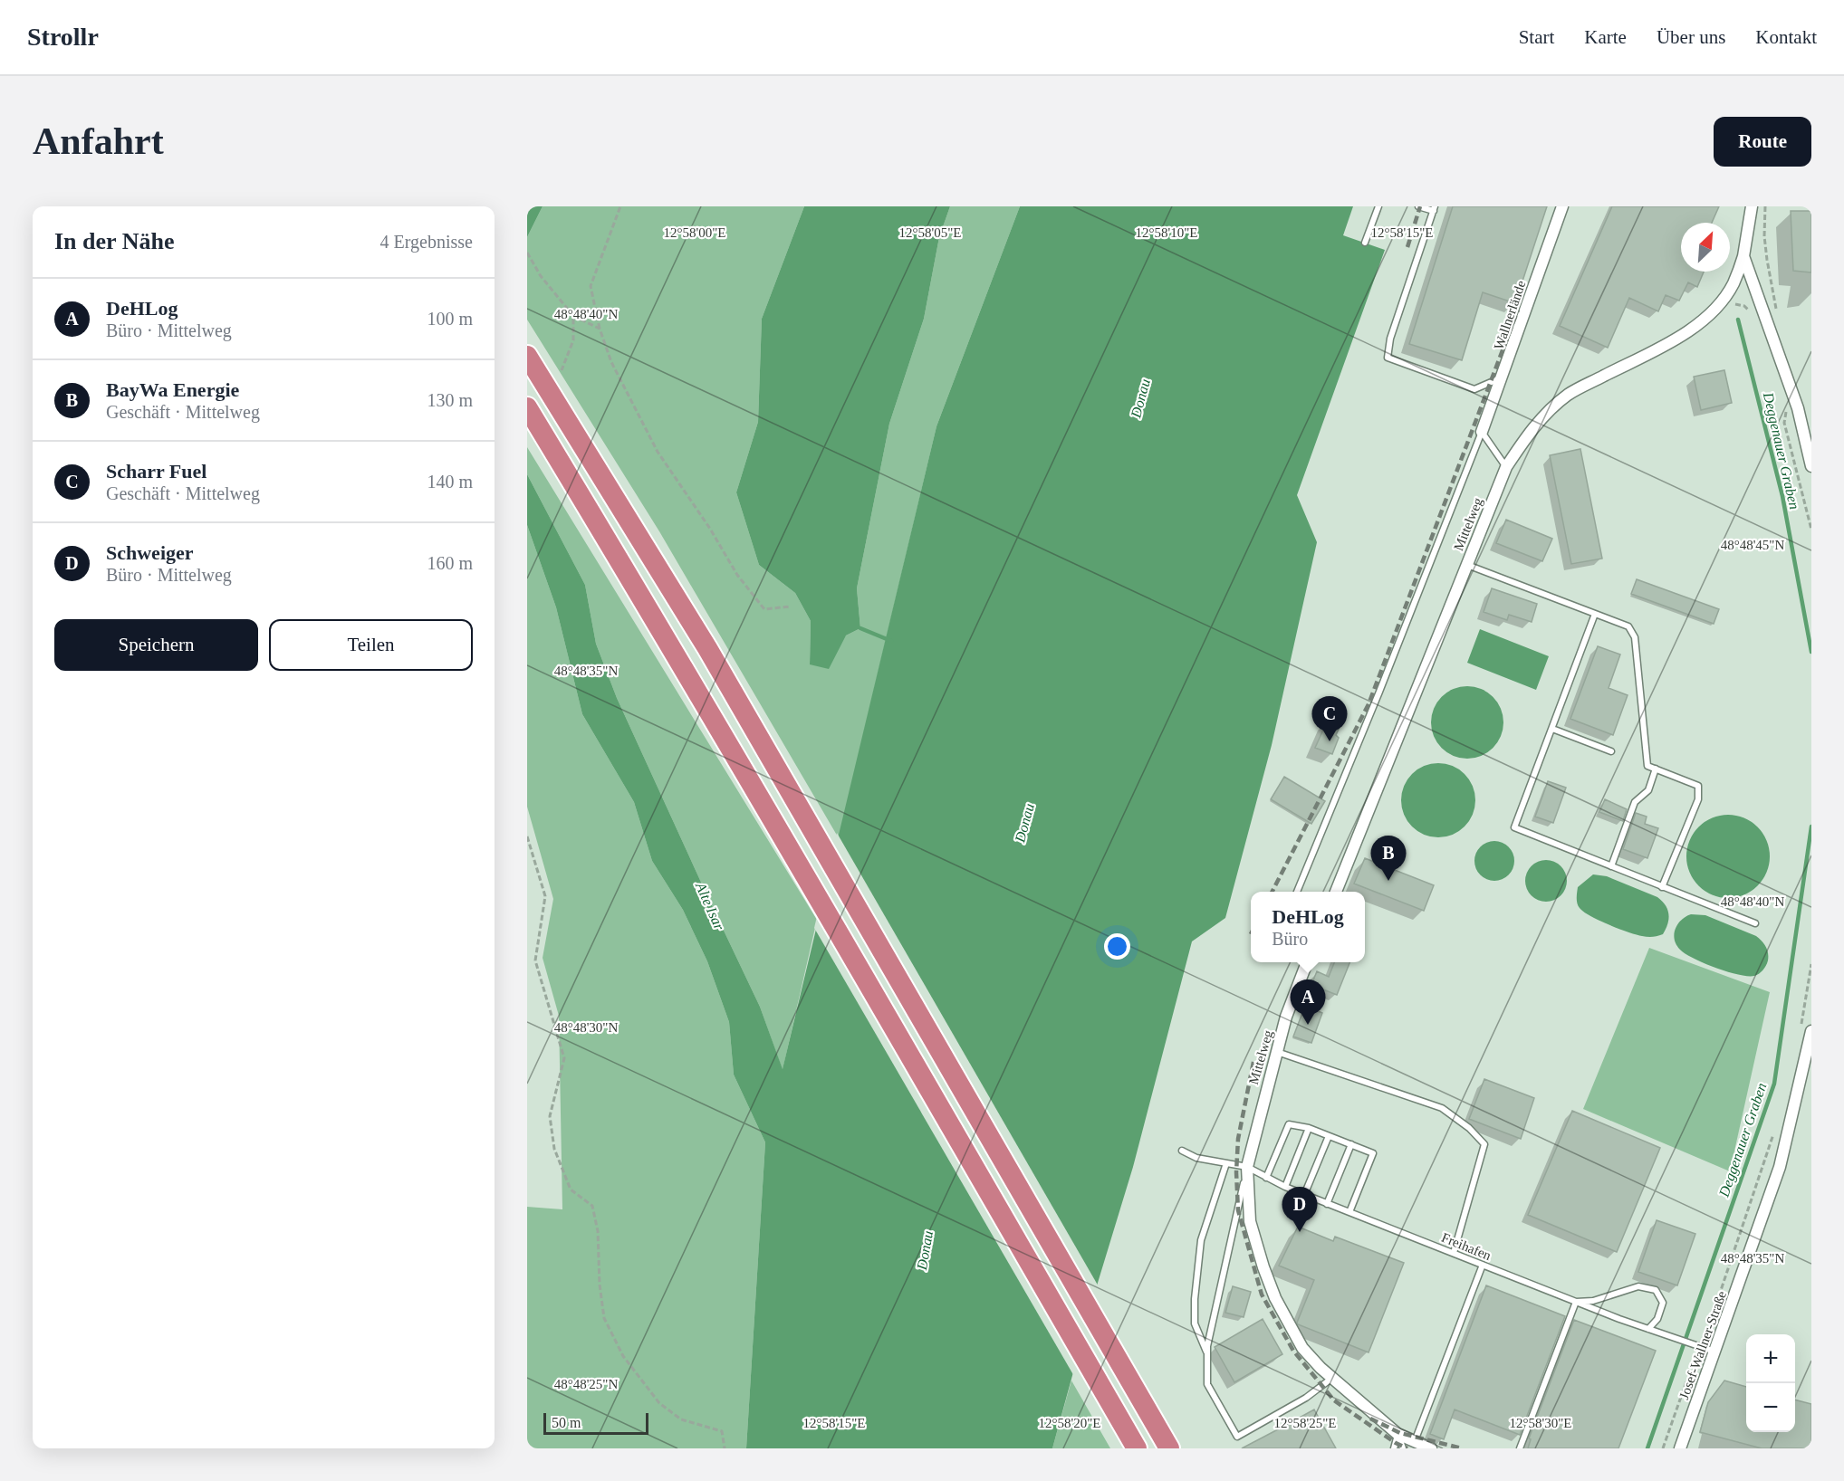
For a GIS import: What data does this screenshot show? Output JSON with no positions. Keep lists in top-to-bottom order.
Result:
{
  "streets": {
    "street": ["Wallnerlände", "Mittelweg", "Josef-Wallner-Straße"],
    "lane": ["Freihafen"]
  },
  "crossings": [
    ["Mittelweg", "Freihafen"],
    ["Freihafen", "Josef-Wallner-Straße"]
  ],
  "water": ["Donau", "Deggenauer Graben", "Alte Isar"],
  "scale_bar": "50 m",
  "north": "top right",
  "page": {
    "header": "Strollr",
    "nav": [
      "Start",
      "Karte",
      "Über uns",
      "Kontakt"
    ],
    "buttons": [
      "Route",
      ["Speichern", "Teilen"]
    ],
    "title": "Anfahrt",
    "heading": ["In der Nähe", "4 Ergebnisse"],
    "list": [
      {
        "mark": "A",
        "name": "DeHLog",
        "note": "Büro · Mittelweg",
        "value": "100 m"
      },
      {
        "mark": "B",
        "name": "BayWa Energie",
        "note": "Geschäft · Mittelweg",
        "value": "130 m"
      },
      {
        "mark": "C",
        "name": "Scharr Fuel",
        "note": "Geschäft · Mittelweg",
        "value": "140 m"
      },
      {
        "mark": "D",
        "name": "Schweiger",
        "note": "Büro · Mittelweg",
        "value": "160 m"
      }
    ],
    "pins": [
      "C",
      "B",
      "A",
      "D"
    ],
    "popup": ["DeHLog", "Büro"],
    "map_buttons": ["+", "−"],
    "scale": "50 m"
  },
  "coordinates": [
    "12°58'00\"E",
    "12°58'05\"E",
    "12°58'10\"E",
    "12°58'15\"E",
    "48°48'40\"N",
    "48°48'45\"N",
    "48°48'35\"N",
    "48°48'30\"N",
    "48°48'25\"N",
    "12°58'20\"E",
    "12°58'25\"E",
    "12°58'30\"E"
  ]
}
